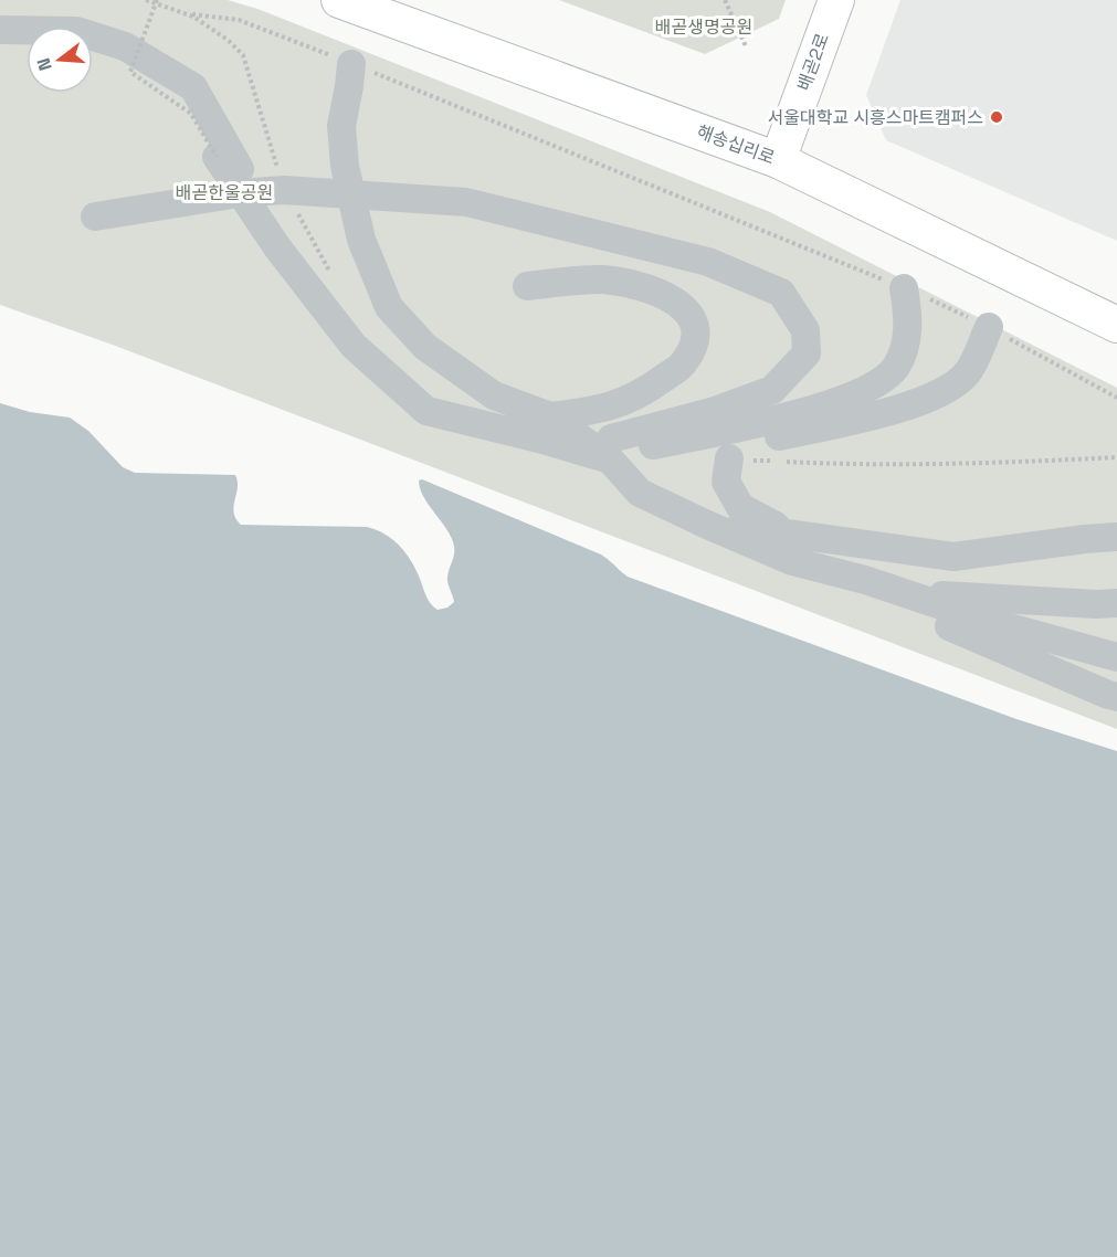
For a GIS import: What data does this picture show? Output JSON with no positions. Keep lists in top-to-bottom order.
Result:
{
  "streets": {
    "main road": ["배곧2로", "해송십리로"]
  },
  "crossings": [
    ["배곧2로", "해송십리로"]
  ],
  "parks": ["배곧생명공원", "배곧한울공원"],
  "places": ["서울대학교 시흥스마트캠퍼스"],
  "north": "left"
}
